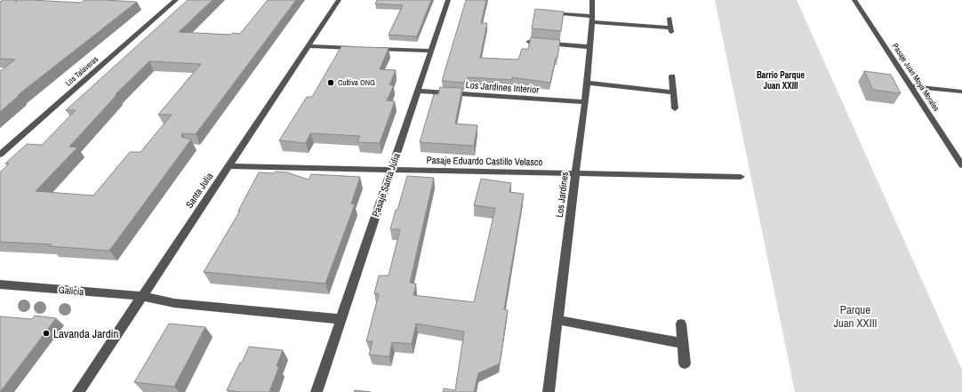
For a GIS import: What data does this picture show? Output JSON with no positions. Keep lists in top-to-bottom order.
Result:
{
  "streets": {
    "street": [
      "Los Talaveras",
      "Pasaje Juan Moya Morales",
      "Los Jardines Interior",
      "Pasaje Eduardo Castillo Velasco",
      "Pasaje Santa Julia",
      "Santa Julia",
      "Los Jardines",
      "Galicia"
    ]
  },
  "crossings": [
    ["Los Jardines Interior", "Pasaje Santa Julia"],
    ["Los Jardines Interior", "Los Jardines"],
    ["Pasaje Eduardo Castillo Velasco", "Pasaje Santa Julia"],
    ["Pasaje Eduardo Castillo Velasco", "Santa Julia"],
    ["Pasaje Eduardo Castillo Velasco", "Los Jardines"],
    ["Santa Julia", "Galicia"]
  ],
  "districts": ["Barrio Parque Juan XXIII"],
  "parks": ["Parque Juan XXIII"],
  "places": ["Cultiva ONG", "Lavanda Jardín"]
}
